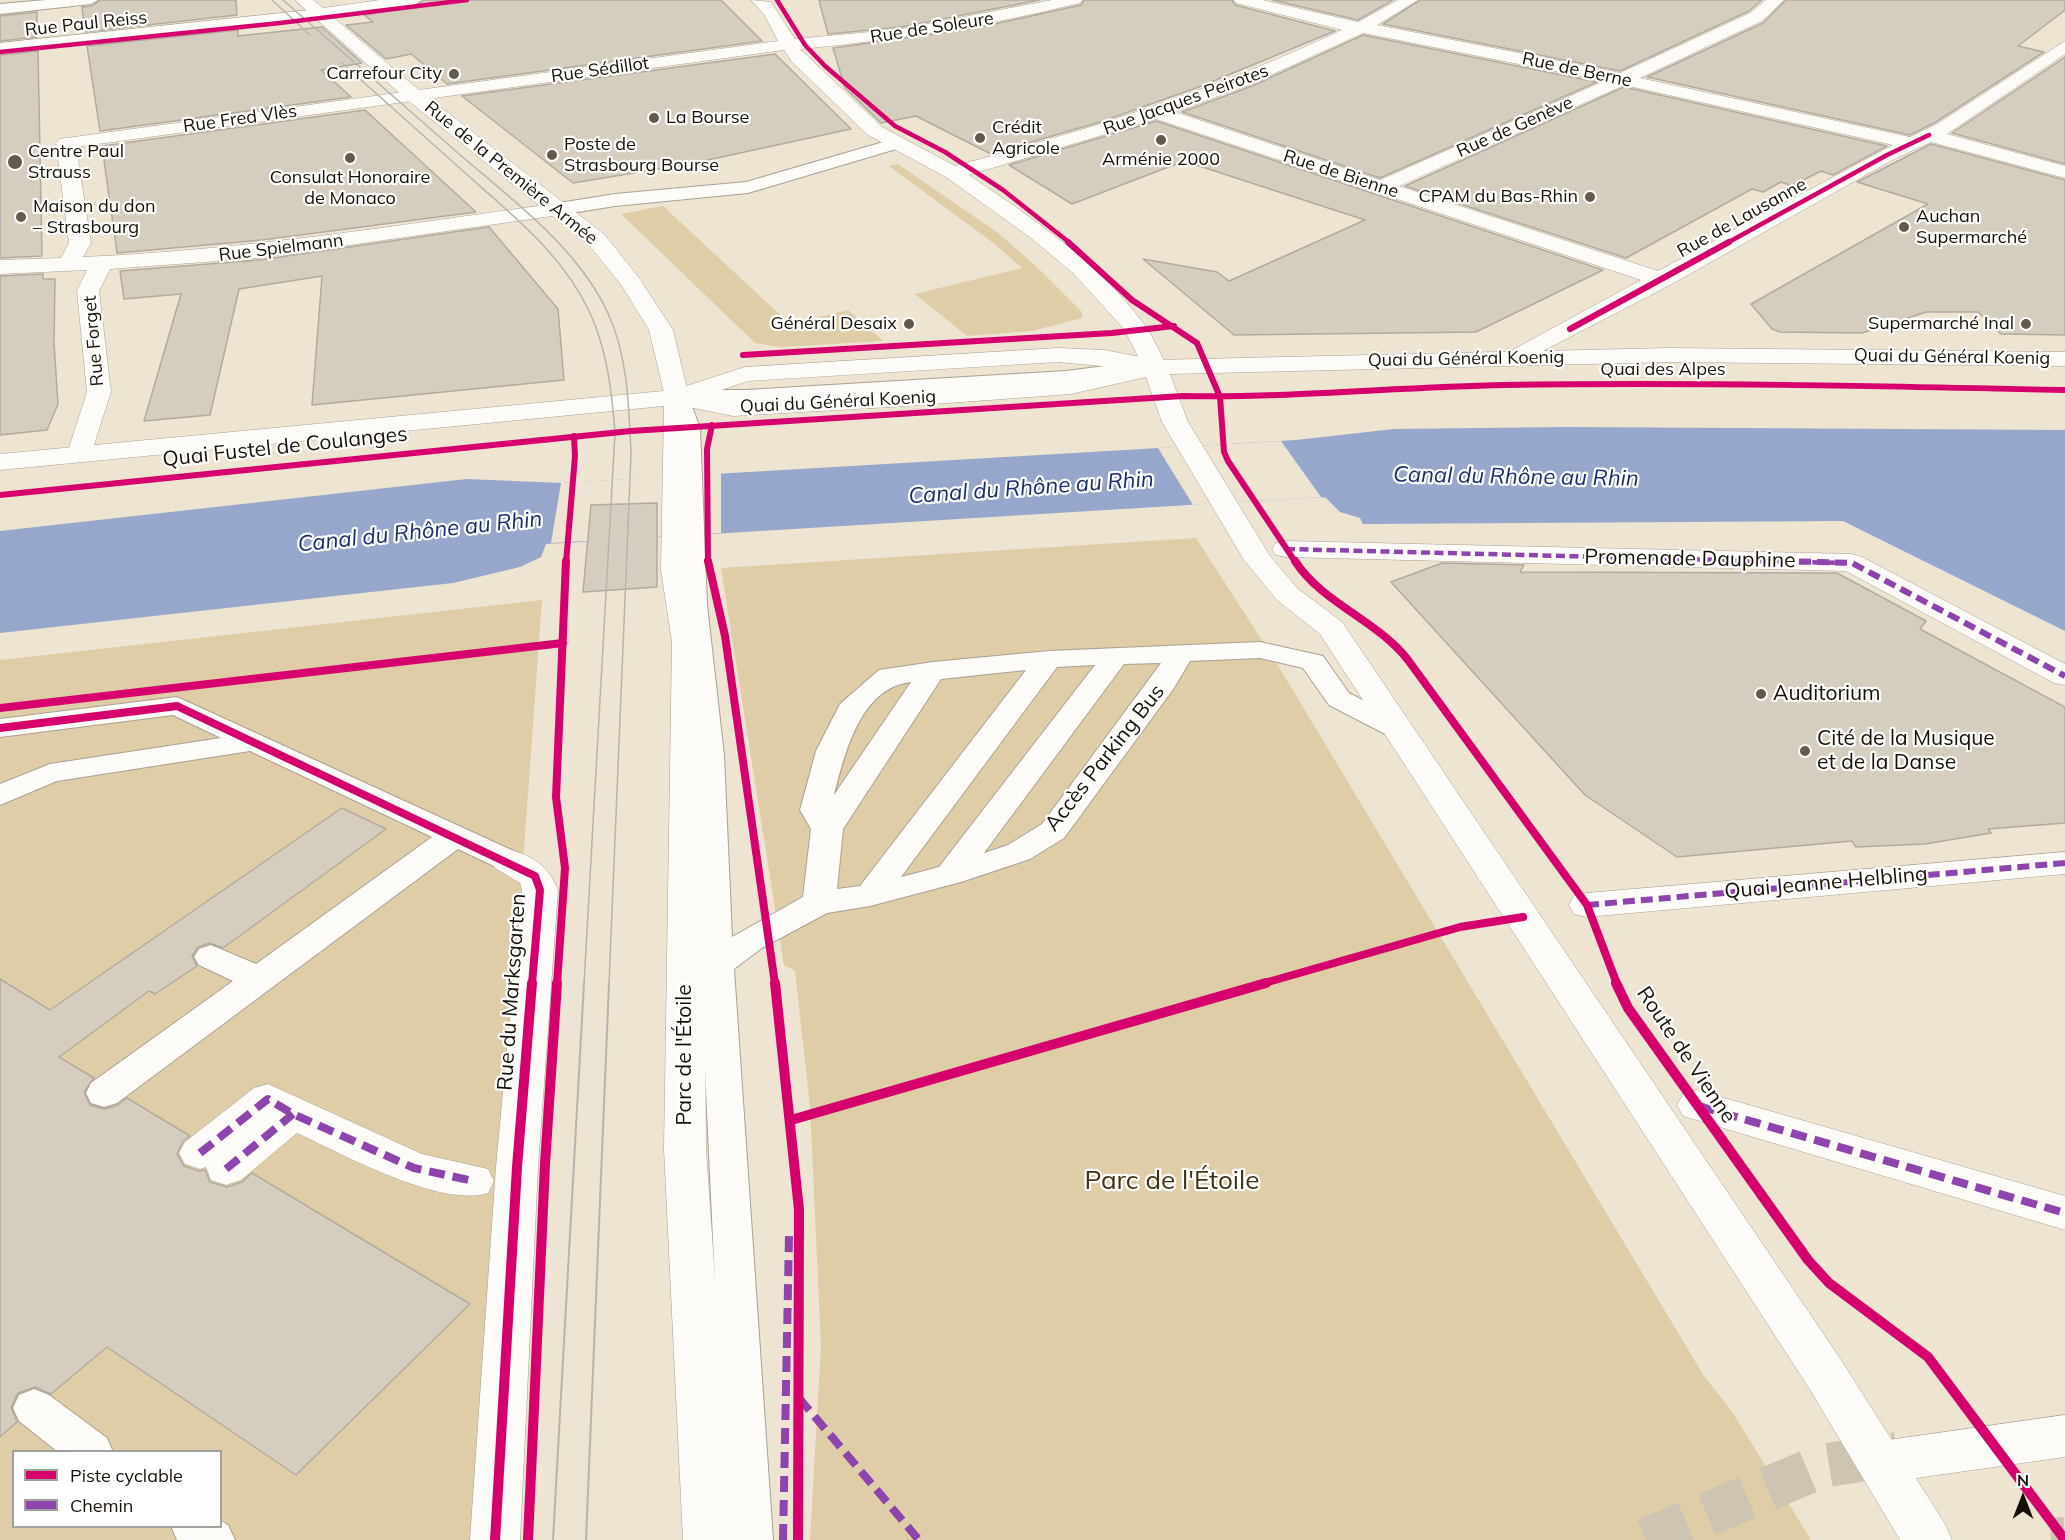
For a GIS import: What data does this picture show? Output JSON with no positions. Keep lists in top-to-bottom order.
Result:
{
  "streets": {
    "street": [
      "Rue Paul Reiss",
      "Rue de Soleure",
      "Rue Sédillot",
      "Rue de Berne",
      "Rue Jacques Peirotes",
      "Rue Fred Vlès",
      "Rue de Genève",
      "Rue de la Première Armée",
      "Rue de Bienne",
      "Rue de Lausanne",
      "Rue Spielmann",
      "Rue Forget",
      "Quai du Général Koenig",
      "Quai Fustel de Coulanges",
      "Promenade Dauphine",
      "Quai Jeanne Helbling",
      "Rue du Marksgarten",
      "Parc de l'Étoile"
    ],
    "lane": ["Accès Parking Bus"],
    "cycle path": ["Quai des Alpes", "Route de Vienne"]
  },
  "crossings": [
    ["Rue Paul Reiss", "Rue de la Première Armée"],
    ["Rue de Soleure", "Rue Sédillot"],
    ["Rue Sédillot", "Rue Fred Vlès"],
    ["Rue Sédillot", "Rue de la Première Armée"],
    ["Rue de Berne", "Rue Jacques Peirotes"],
    ["Rue de Berne", "Rue de Genève"],
    ["Rue de Berne", "Rue de Lausanne"],
    ["Rue Jacques Peirotes", "Rue de Bienne"],
    ["Rue Fred Vlès", "Rue de la Première Armée"],
    ["Rue Fred Vlès", "Rue Spielmann"],
    ["Rue de Genève", "Rue de Bienne"],
    ["Rue de la Première Armée", "Rue Spielmann"],
    ["Rue de la Première Armée", "Quai du Général Koenig"],
    ["Rue de la Première Armée", "Quai Fustel de Coulanges"],
    ["Rue de la Première Armée", "Parc de l'Étoile"],
    ["Rue de Bienne", "Rue de Lausanne"],
    ["Rue de Lausanne", "Quai du Général Koenig"],
    ["Rue Spielmann", "Rue Forget"],
    ["Rue Forget", "Quai Fustel de Coulanges"],
    ["Quai du Général Koenig", "Quai Fustel de Coulanges"],
    ["Accès Parking Bus", "Parc de l'Étoile"]
  ],
  "water": ["Canal du Rhône au Rhin"],
  "parks": ["Parc de l'Étoile"],
  "places": [
    "Carrefour City",
    "La Bourse",
    "Crédit Agricole",
    "Arménie 2000",
    "Poste de Strasbourg Bourse",
    "Consulat Honoraire de Monaco",
    "Centre Paul Strauss",
    "CPAM du Bas-Rhin",
    "Maison du don – Strasbourg",
    "Auchan Supermarché",
    "Général Desaix",
    "Supermarché Inal",
    "Auditorium",
    "Cité de la Musique et de la Danse"
  ],
  "legend": ["Piste cyclable", "Chemin"],
  "north": "top"
}
